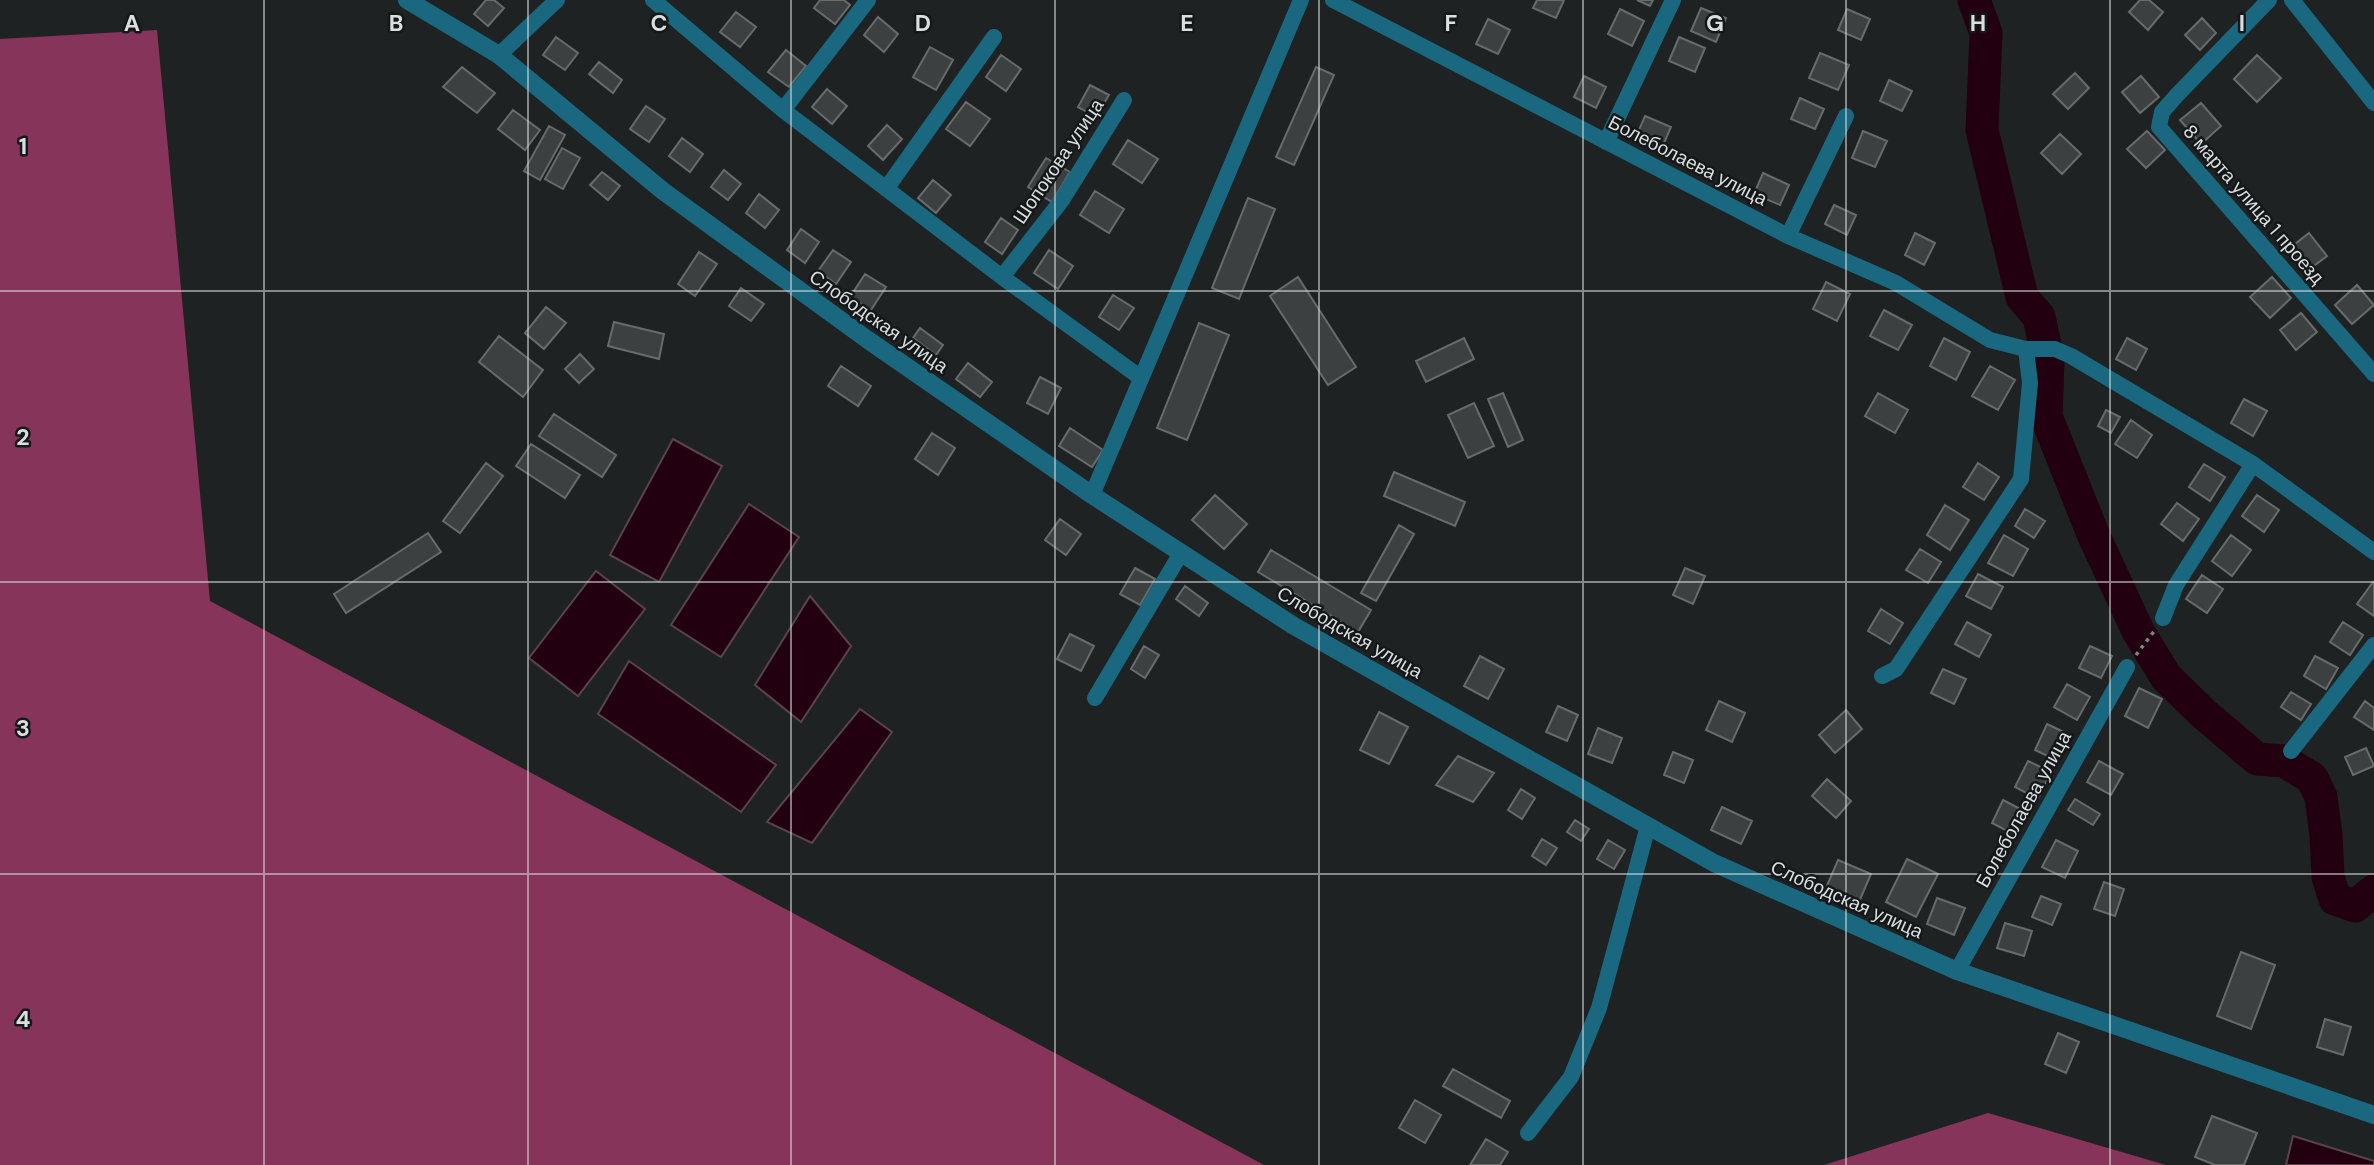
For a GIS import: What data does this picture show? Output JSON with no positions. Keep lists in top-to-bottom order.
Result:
{
  "streets": {
    "street": [
      "Болеболаева улица",
      "Шопокова улица",
      "8 марта улица 1 проезд",
      "Слободская улица"
    ]
  },
  "crossings": [
    ["Болеболаева улица", "Слободская улица"]
  ],
  "grid": {
    "columns": [
      "A",
      "B",
      "C",
      "D",
      "E",
      "F",
      "G",
      "H",
      "I"
    ],
    "rows": [
      "1",
      "2",
      "3",
      "4"
    ]
  }
}
